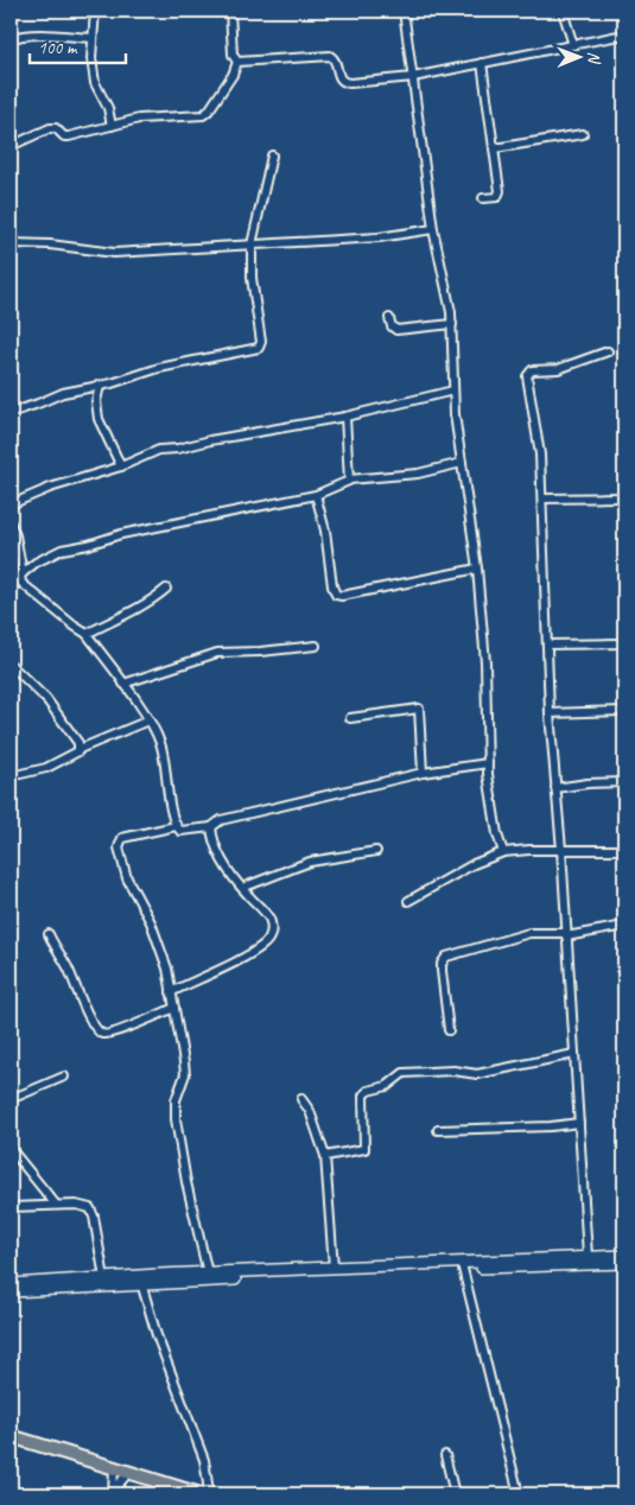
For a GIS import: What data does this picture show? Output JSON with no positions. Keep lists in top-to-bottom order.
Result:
{
  "scale_bar": "100 m",
  "north": "right"
}
